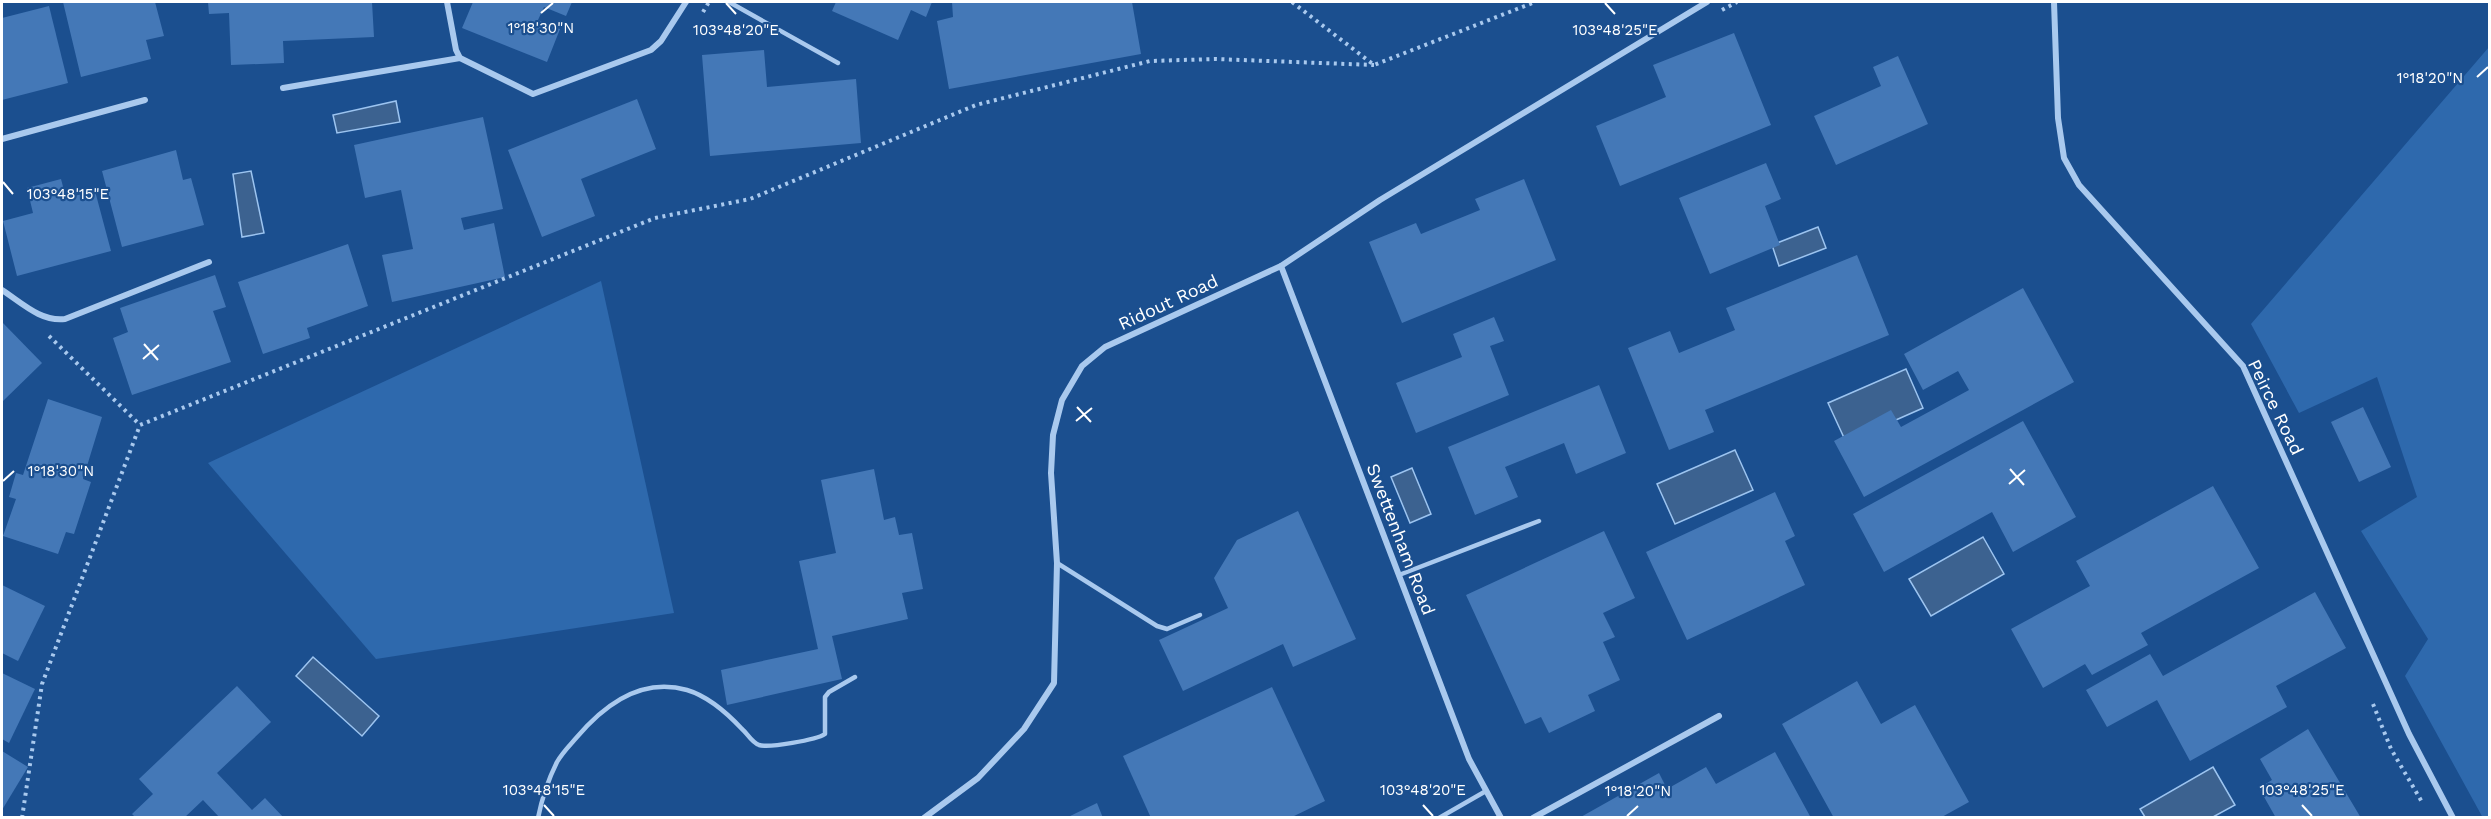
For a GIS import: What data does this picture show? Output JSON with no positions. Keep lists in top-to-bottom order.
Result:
{
  "streets": {
    "street": ["Ridout Road", "Peirce Road", "Swettenham Road"]
  },
  "crossings": [
    ["Ridout Road", "Swettenham Road"]
  ],
  "coordinates": [
    "1°18'30\"N",
    "103°48'25\"E",
    "103°48'20\"E",
    "1°18'20\"N",
    "103°48'15\"E"
  ]
}
